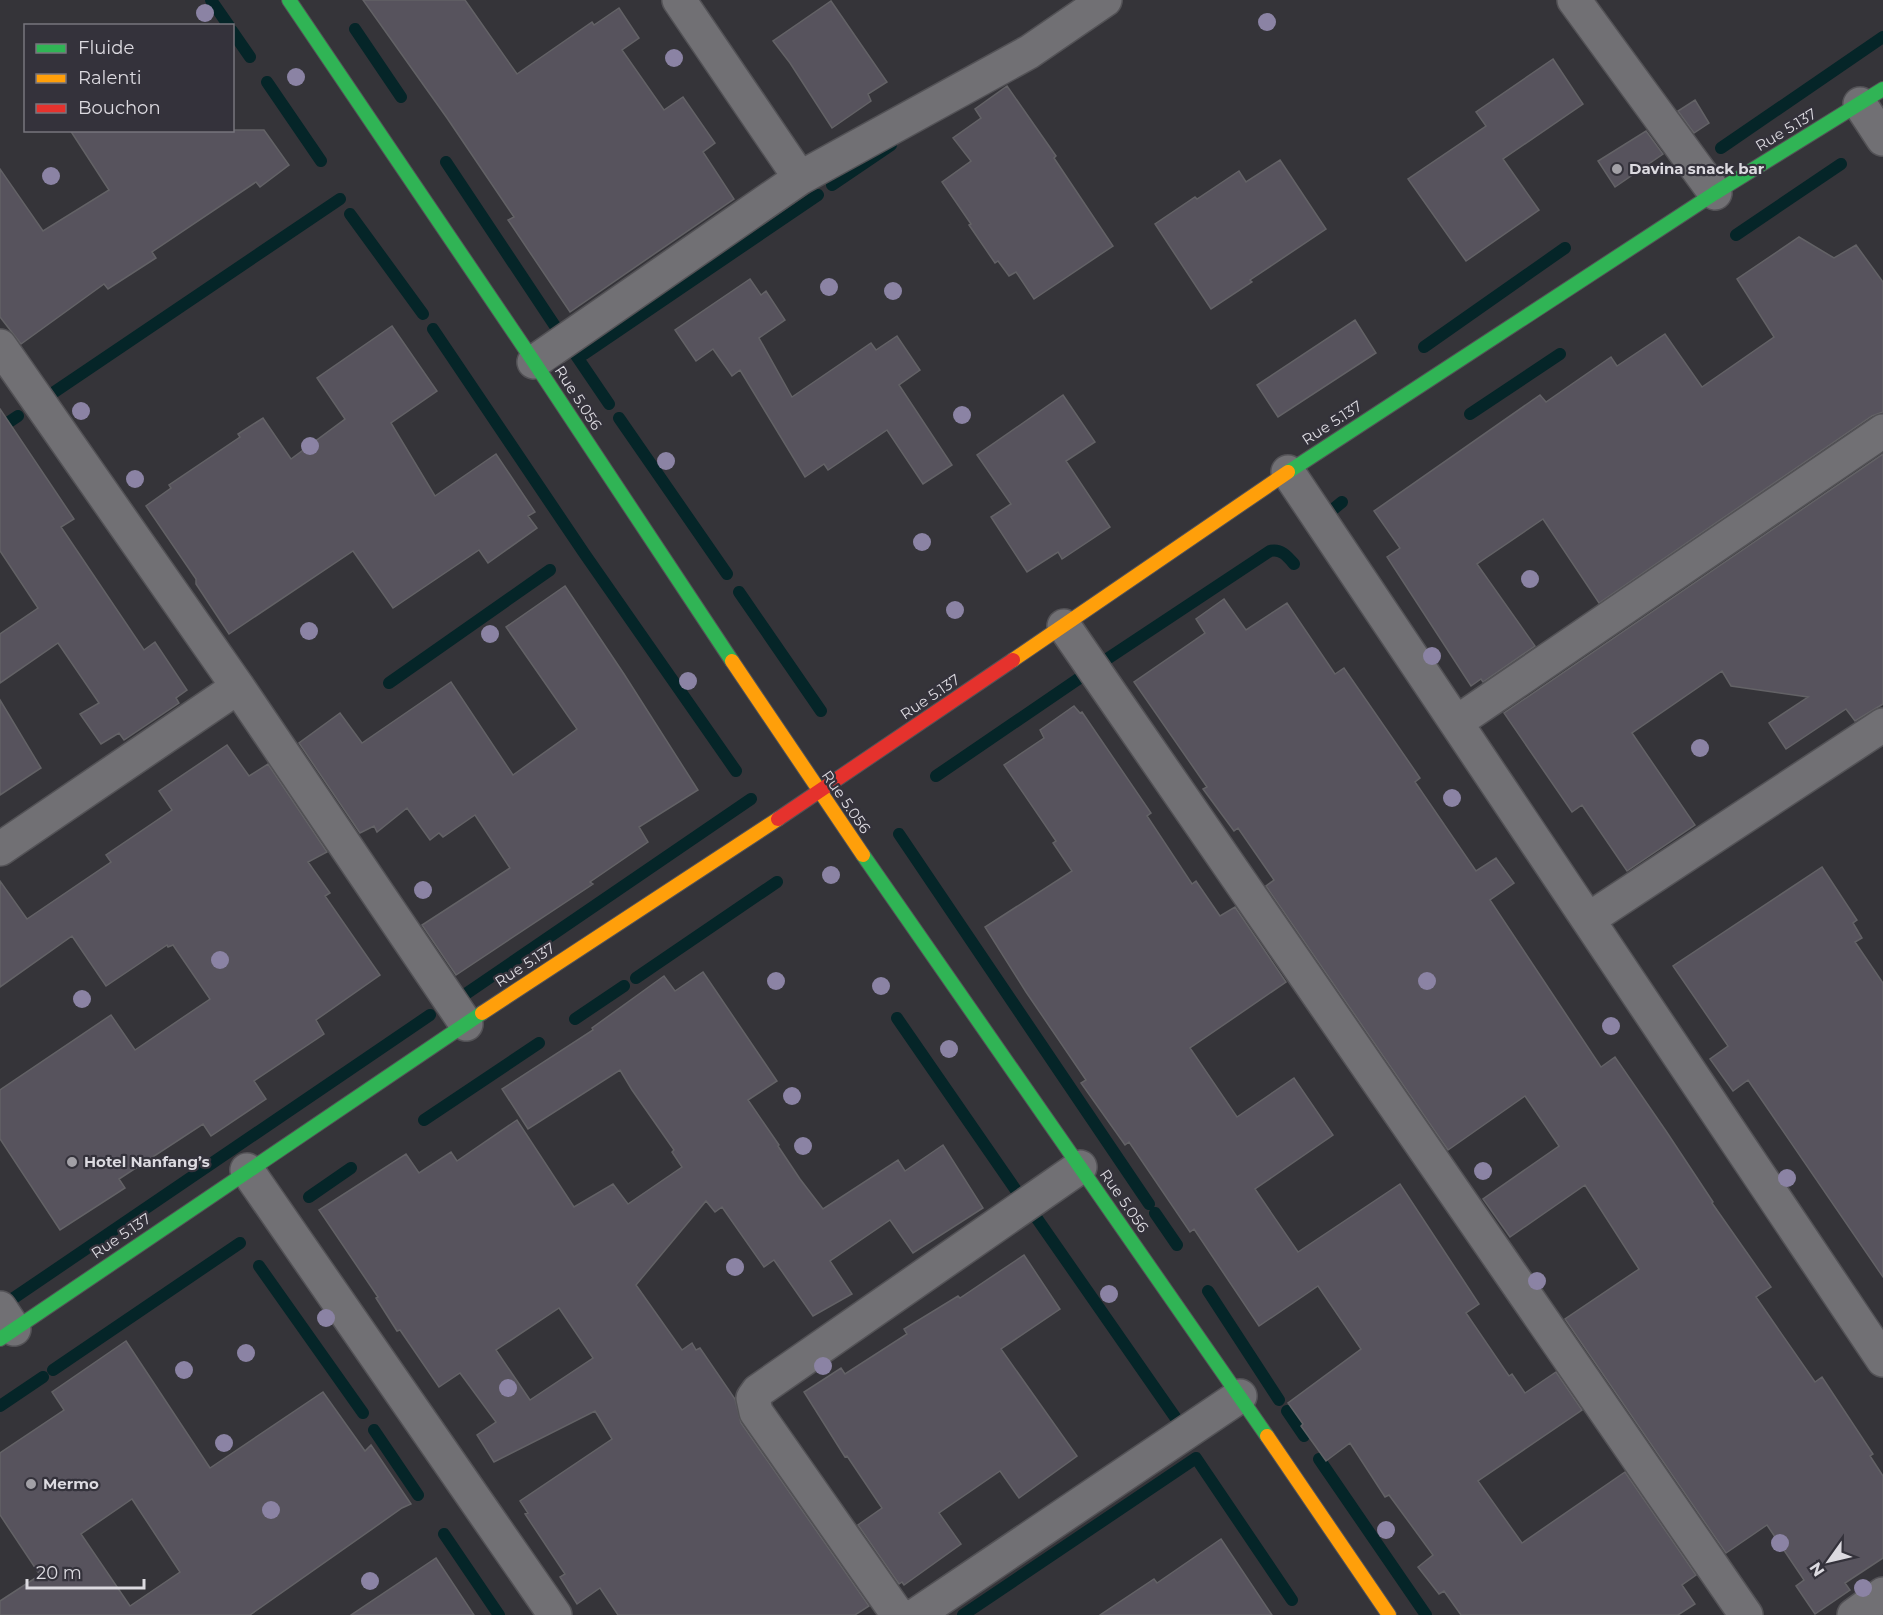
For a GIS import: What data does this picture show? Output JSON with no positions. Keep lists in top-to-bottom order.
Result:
{
  "streets": {
    "street": ["Rue 5.137", "Rue 5.056"]
  },
  "crossings": [
    ["Rue 5.137", "Rue 5.056"]
  ],
  "places": ["Davina snack bar", "Hotel Nanfang’s", "Mermo"],
  "legend": ["Fluide", "Ralenti", "Bouchon"],
  "scale_bar": "20 m",
  "north": "bottom left"
}
